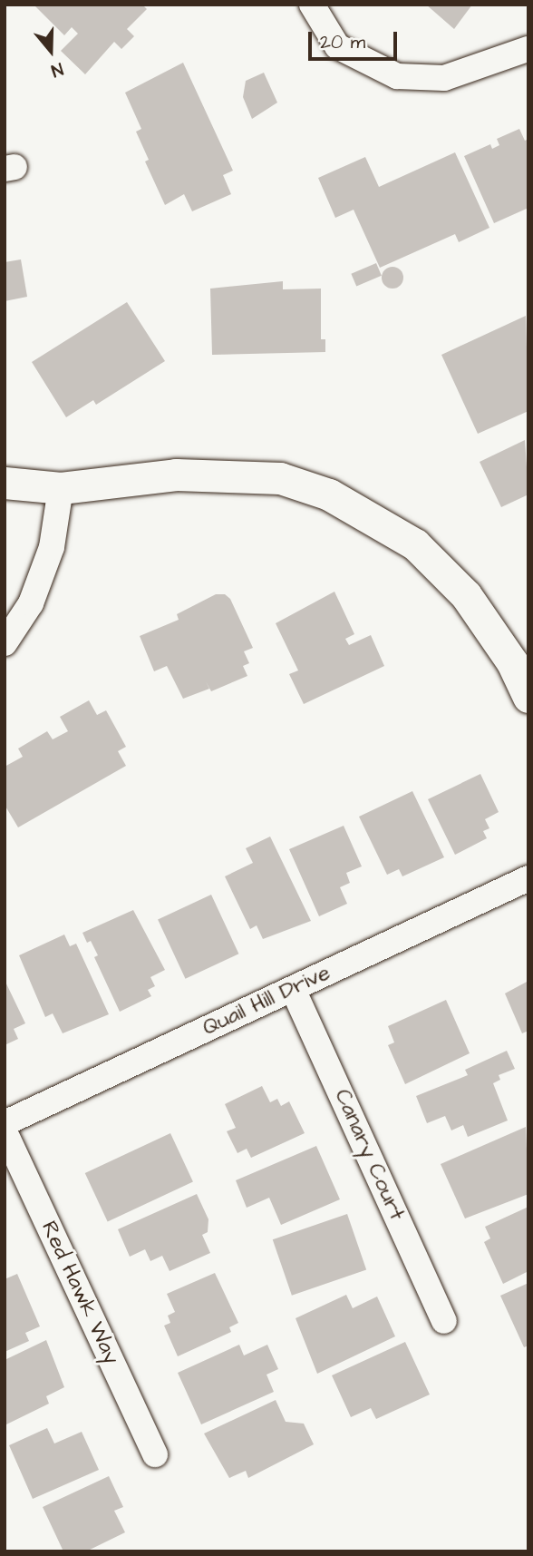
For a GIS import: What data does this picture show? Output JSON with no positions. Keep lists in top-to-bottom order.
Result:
{
  "streets": {
    "street": ["Quail Hill Drive", "Canary Court", "Red Hawk Way"]
  },
  "crossings": [
    ["Quail Hill Drive", "Canary Court"]
  ],
  "scale_bar": "20 m",
  "north": "bottom"
}
